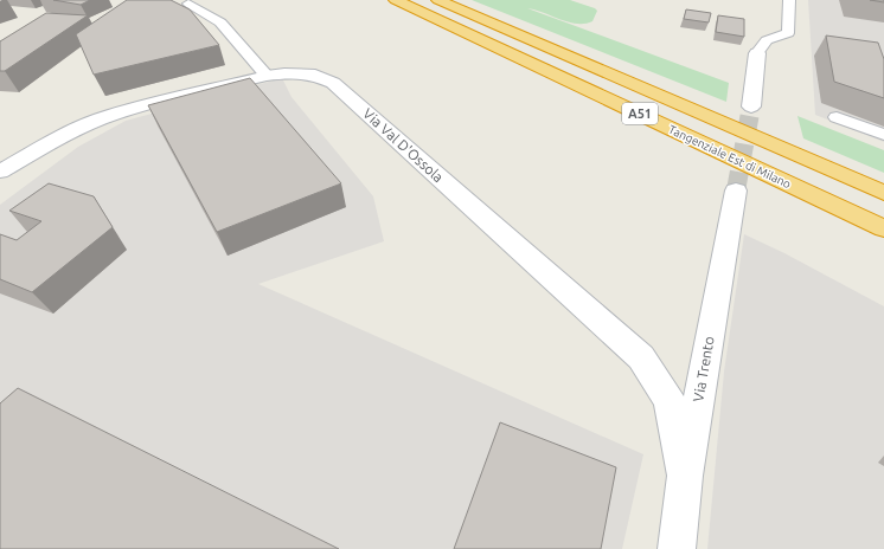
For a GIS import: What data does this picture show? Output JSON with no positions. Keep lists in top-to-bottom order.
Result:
{
  "streets": {
    "highway": ["A51", "Tangenziale Est di Milano"],
    "street": ["Via Val D'Ossola", "Via Trento"]
  },
  "crossings": [
    ["Via Val D'Ossola", "Via Trento"]
  ]
}
